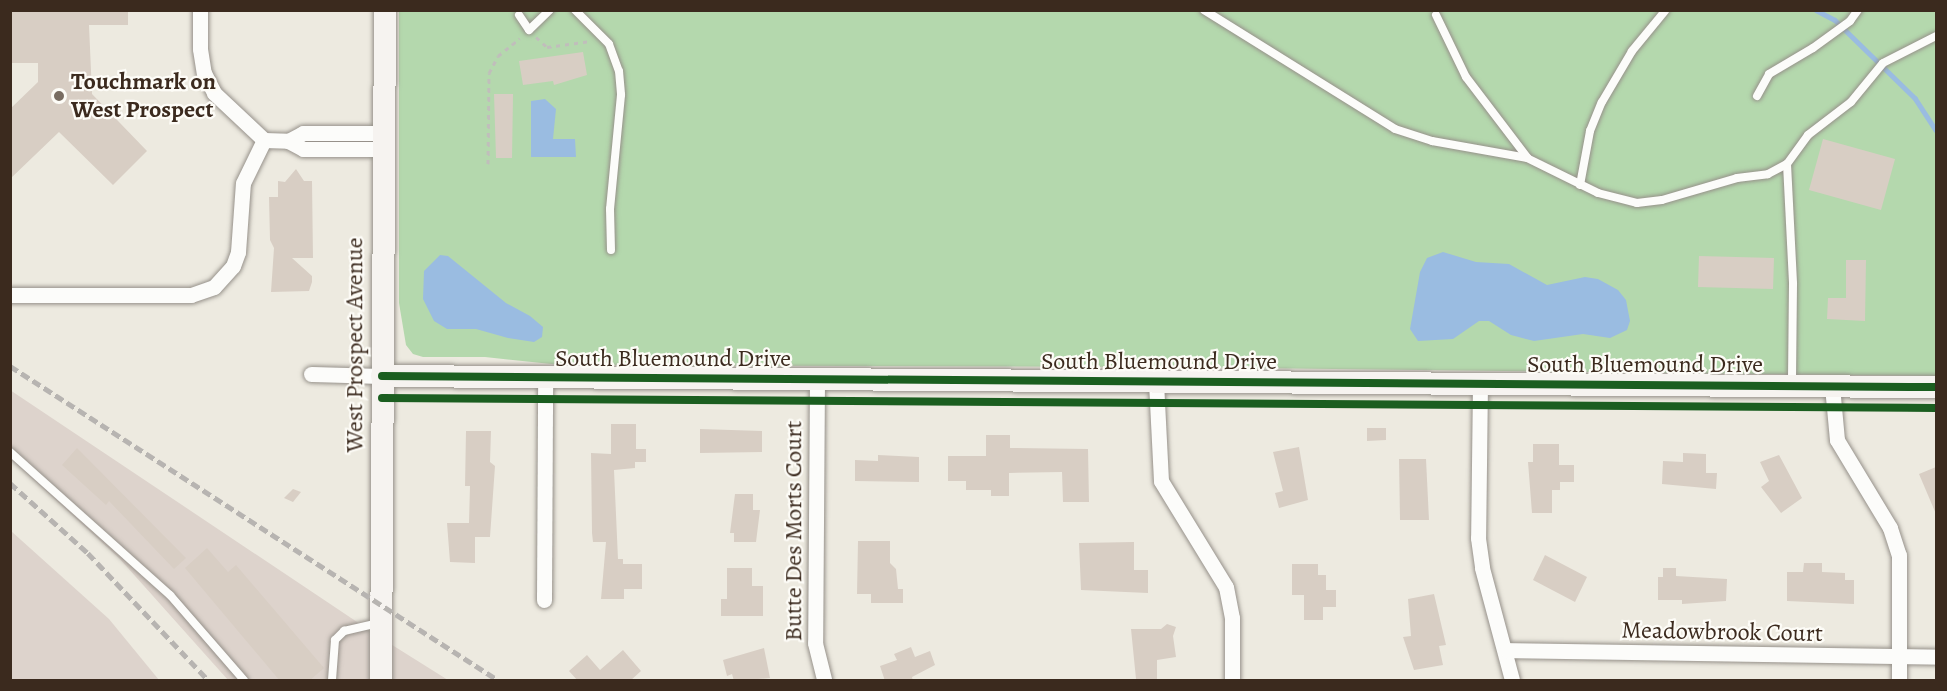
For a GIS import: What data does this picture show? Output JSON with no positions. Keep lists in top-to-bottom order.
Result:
{
  "streets": {
    "main road": ["West Prospect Avenue", "South Bluemound Drive"],
    "street": ["Butte Des Morts Court", "Meadowbrook Court"]
  },
  "crossings": [
    ["West Prospect Avenue", "South Bluemound Drive"],
    ["South Bluemound Drive", "Butte Des Morts Court"]
  ],
  "places": ["Touchmark on West Prospect"]
}
